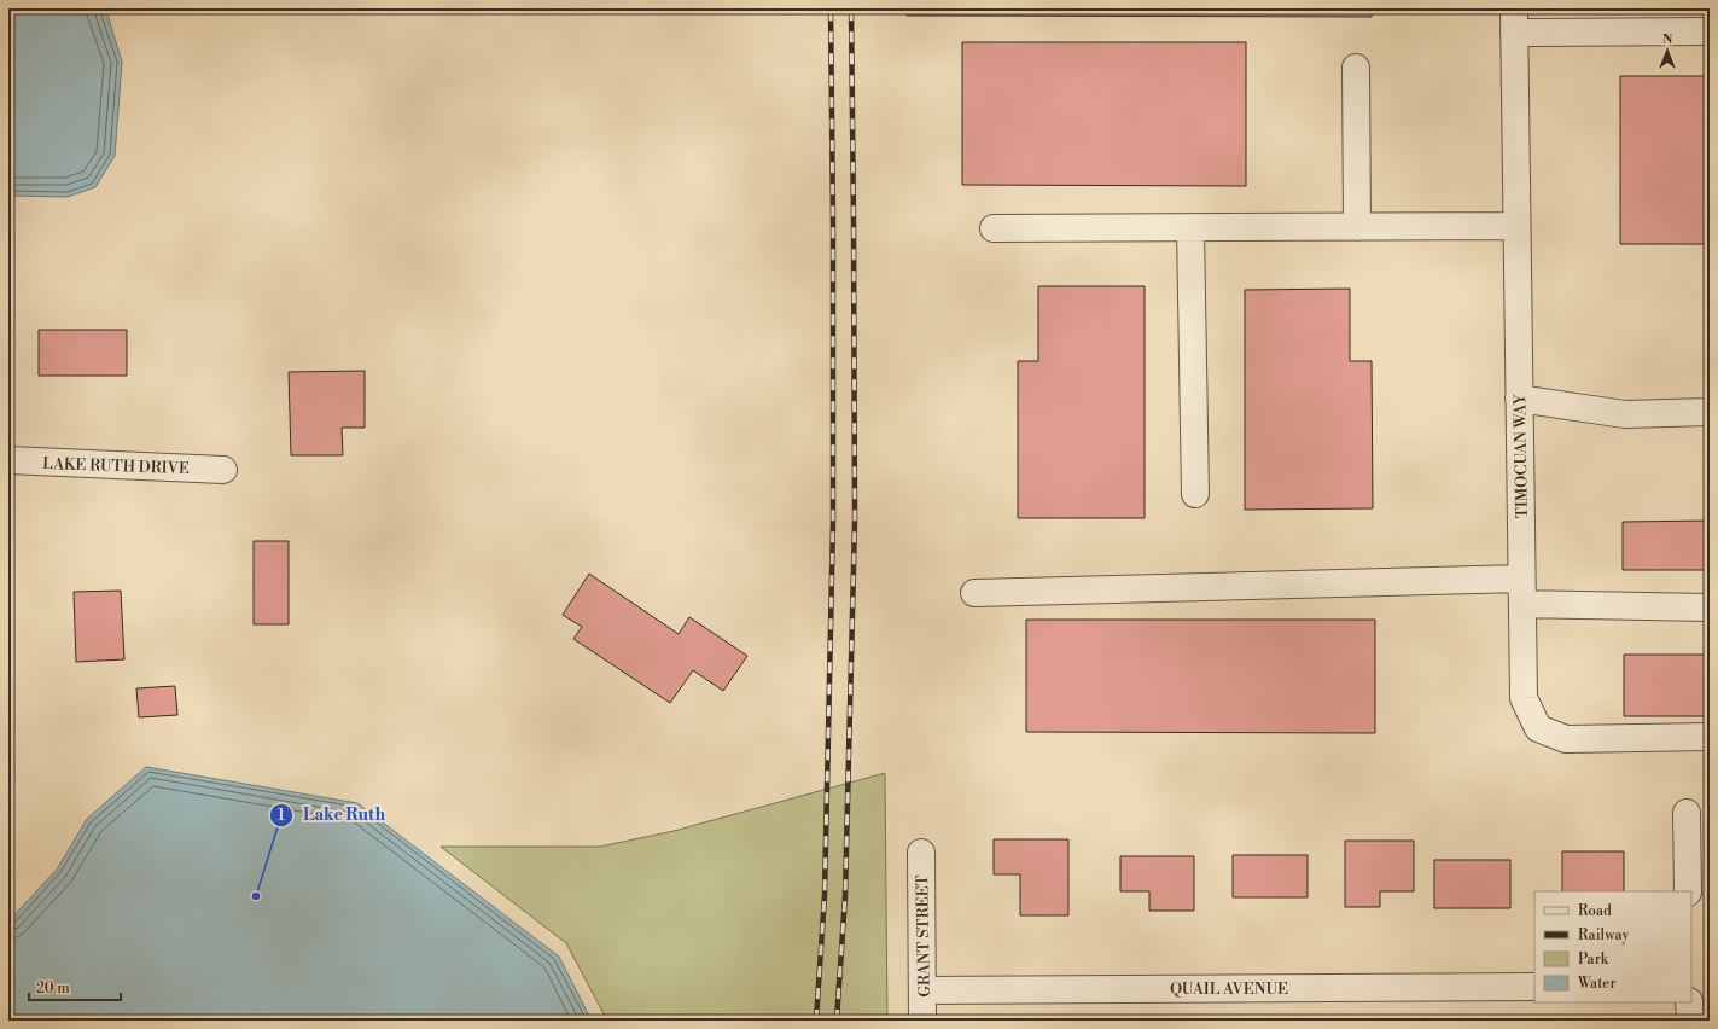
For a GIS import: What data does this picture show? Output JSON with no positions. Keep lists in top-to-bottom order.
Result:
{
  "streets": {
    "street": [
      "TIMOCUAN WAY",
      "LAKE RUTH DRIVE",
      "GRANT STREET",
      "QUAIL AVENUE"
    ]
  },
  "crossings": [
    ["GRANT STREET", "QUAIL AVENUE"]
  ],
  "places": ["Lake Ruth"],
  "legend": [
    "Road",
    "Railway",
    "Park",
    "Water"
  ],
  "scale_bar": "20 m",
  "north": "top"
}
